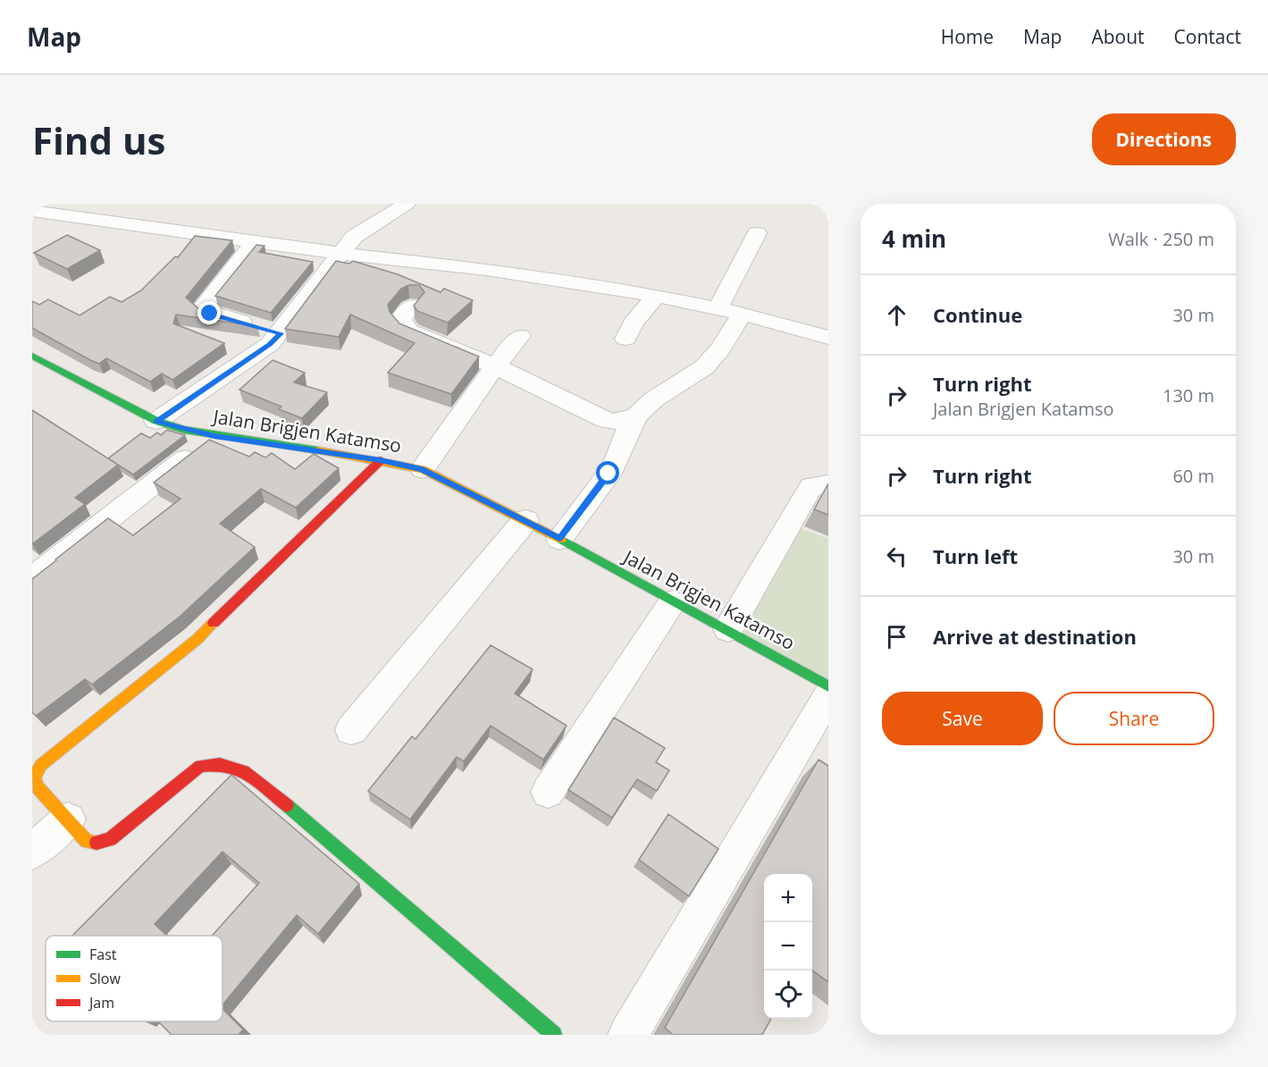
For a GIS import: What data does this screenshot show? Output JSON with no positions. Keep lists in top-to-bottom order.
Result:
{
  "streets": {
    "main road": ["Jalan Brigjen Katamso"]
  },
  "legend": ["Fast", "Slow", "Jam"],
  "page": {
    "header": "Map",
    "nav": [
      "Home",
      "Map",
      "About",
      "Contact"
    ],
    "buttons": [
      "Directions",
      ["Save", "Share"]
    ],
    "title": "Find us",
    "heading": ["4 min", "Walk · 250 m"],
    "list": [
      ["Continue", "30 m"],
      ["Turn right", "Jalan Brigjen Katamso", "130 m"],
      ["Turn right", "60 m"],
      ["Turn left", "30 m"],
      "Arrive at destination"
    ],
    "map_buttons": ["+", "−"]
  }
}
